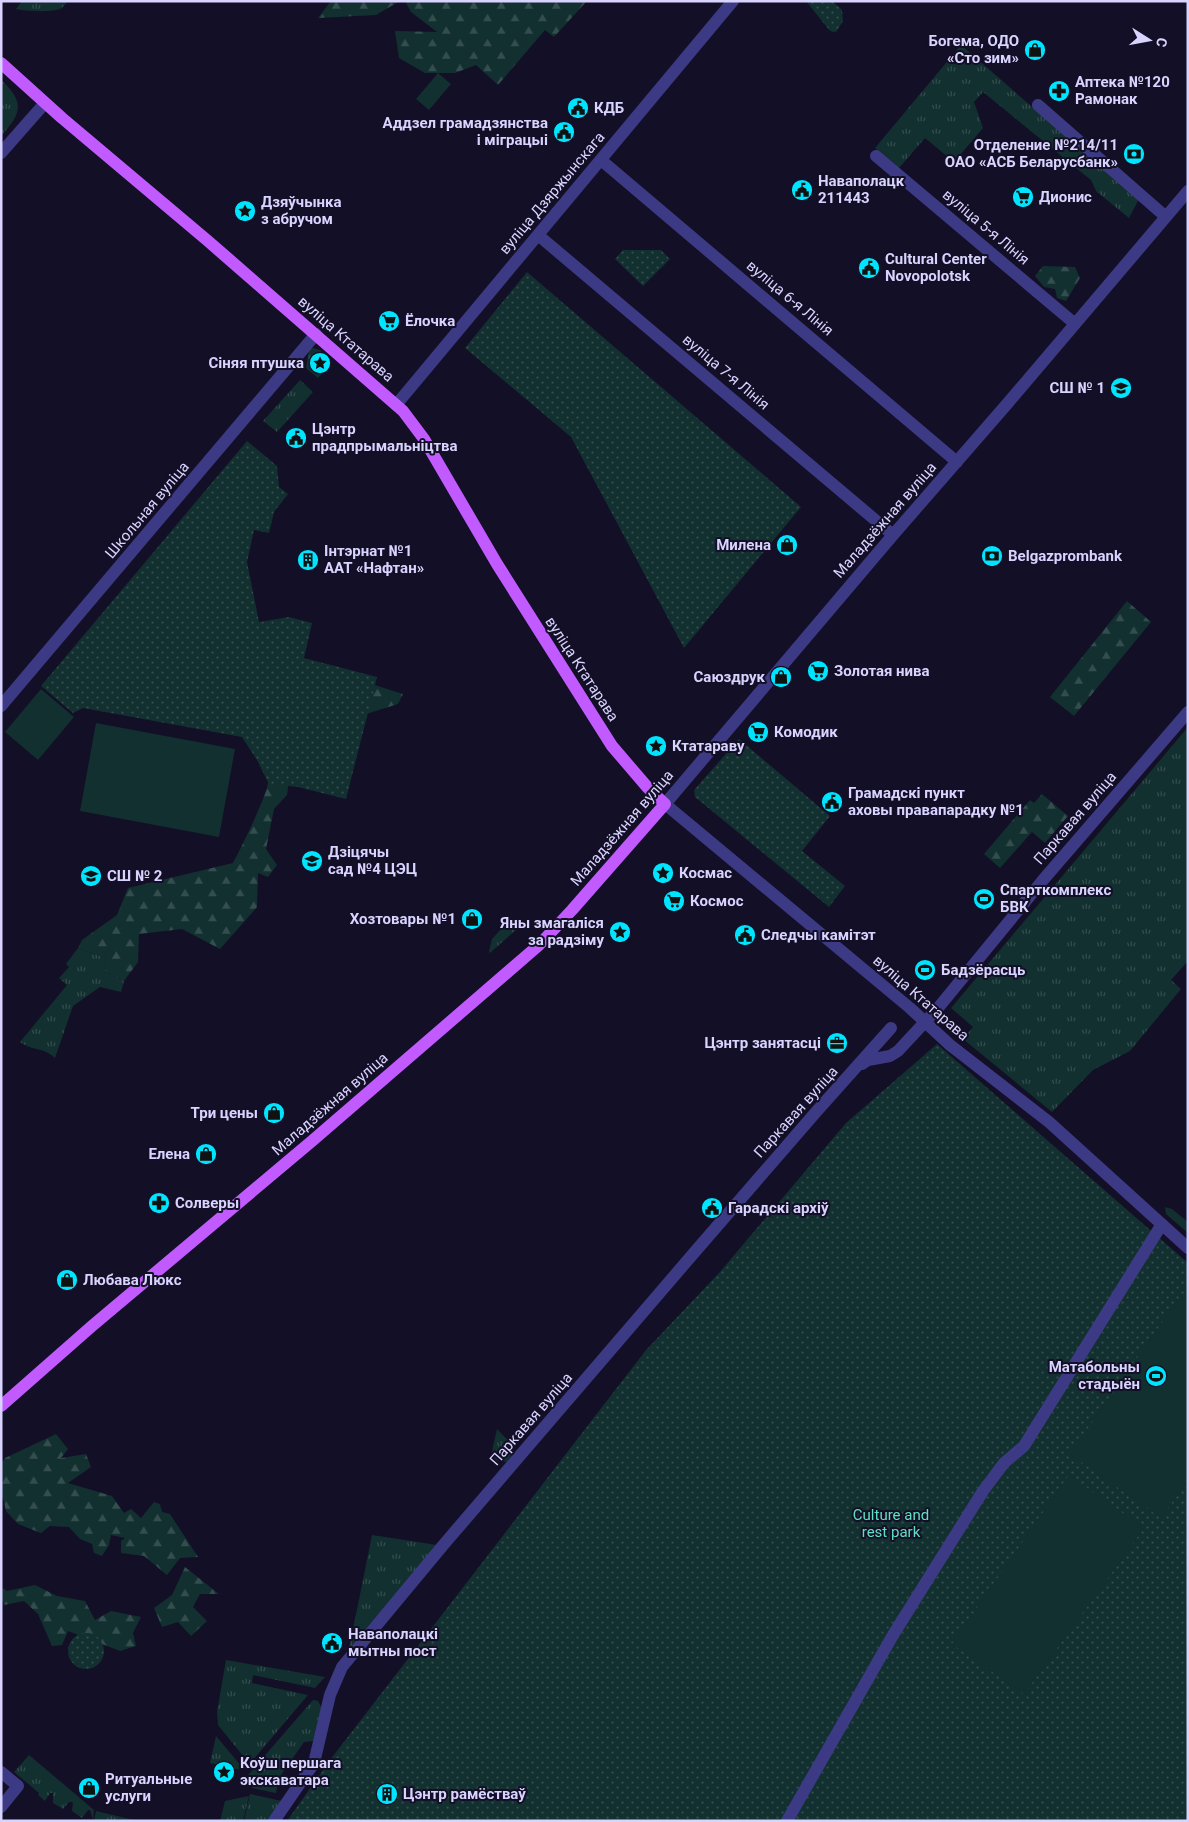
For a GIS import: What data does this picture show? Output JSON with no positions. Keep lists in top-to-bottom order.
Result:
{
  "streets": {
    "main road": ["вуліца Ктатарава", "Маладзёжная вуліца"],
    "street": [
      "вуліца Дзяржынскага",
      "вуліца 5-я Лінія",
      "вуліца 6-я Лінія",
      "вуліца 7-я Лінія",
      "Школьная вуліца",
      "Паркавая вуліца"
    ]
  },
  "crossings": [
    ["вуліца Дзяржынскага", "вуліца 6-я Лінія"],
    ["вуліца Дзяржынскага", "вуліца Ктатарава"],
    ["вуліца Дзяржынскага", "вуліца 7-я Лінія"],
    ["вуліца 5-я Лінія", "Маладзёжная вуліца"],
    ["вуліца 6-я Лінія", "Маладзёжная вуліца"],
    ["вуліца Ктатарава", "Школьная вуліца"],
    ["вуліца Ктатарава", "Маладзёжная вуліца"],
    ["вуліца Ктатарава", "Паркавая вуліца"],
    ["вуліца 7-я Лінія", "Маладзёжная вуліца"]
  ],
  "parks": ["Culture and rest park"],
  "places": {
    "shop": [
      "Богема, ОДО «Сто зим»",
      "Милена",
      "Саюздрук",
      "Хозтовары №1",
      "Три цены",
      "Елена",
      "Любава Люкс",
      "Ритуальные услуги"
    ],
    "pharmacy": ["Аптека №120 Рамонак", "Солверы"],
    "public building": [
      "КДБ",
      "Аддзел грамадзянства і міграцыі",
      "Наваполацк 211443",
      "Cultural Center Novopolotsk",
      "Цэнтр прадпрымальніцтва",
      "Грамадскі пункт аховы правапарадку №1",
      "Следчы камітэт",
      "Гарадскі архіў",
      "Наваполацкі мытны пост"
    ],
    "bank": ["Отделение №214/11 ОАО «АСБ Беларусбанк»", "Belgazprombank"],
    "supermarket": [
      "Дионис",
      "Ёлочка",
      "Золотая нива",
      "Комодик",
      "Космос"
    ],
    "place": [
      "Дзяўчынка з абручом",
      "Сіняя птушка",
      "Ктатараву",
      "Космас",
      "Яны змагаліся за радзіму",
      "Коўш першага экскаватара"
    ],
    "school or university": ["СШ № 1", "Дзіцячы сад №4 ЦЭЦ", "СШ № 2"],
    "building": ["Інтэрнат №1 ААТ «Нафтан»", "Цэнтр рамёстваў"],
    "sports": ["Спарткомплекс БВК", "Бадзёрасць", "Матабольны стадыён"],
    "office": ["Цэнтр занятасці"]
  },
  "north": "right"
}
